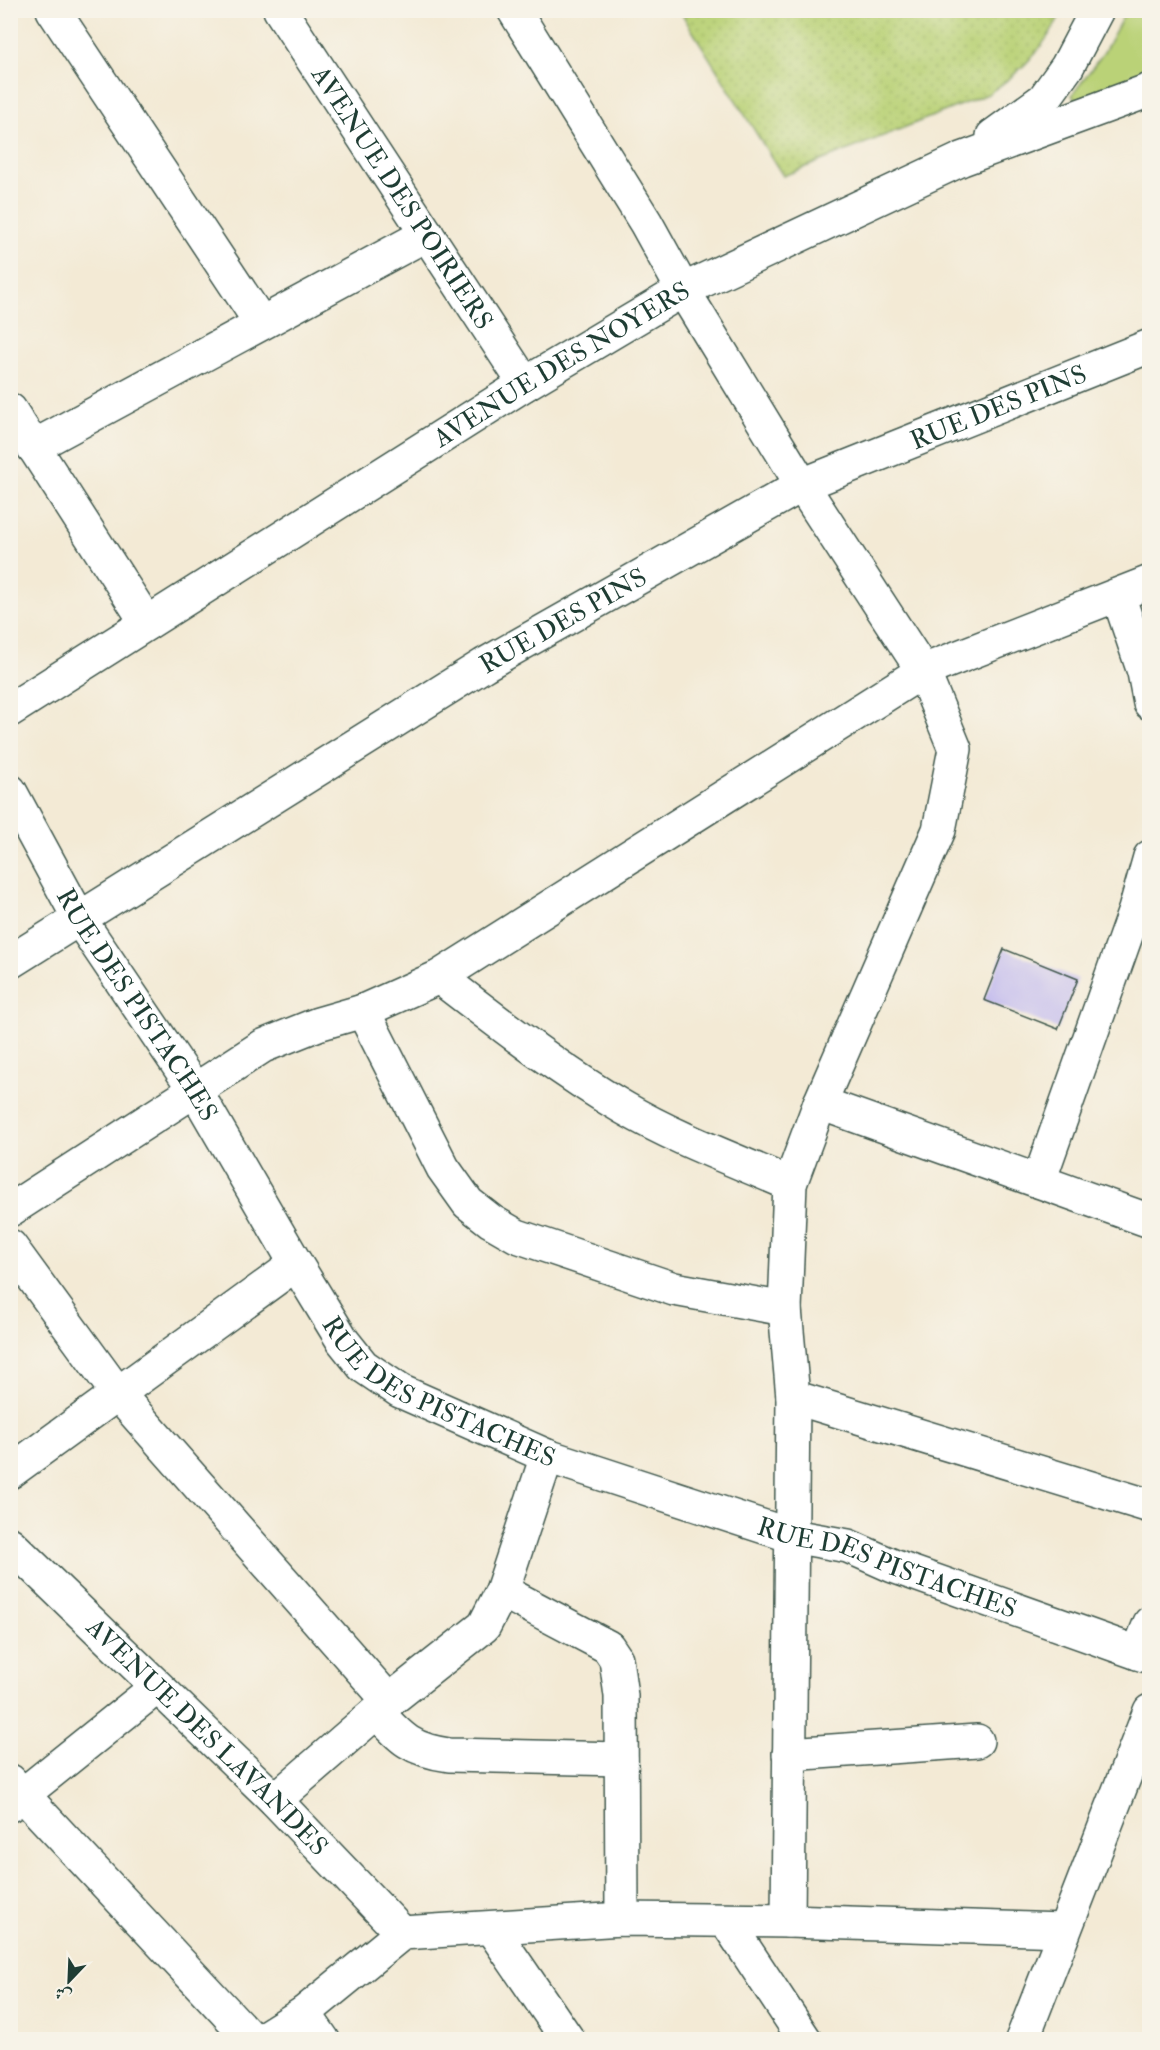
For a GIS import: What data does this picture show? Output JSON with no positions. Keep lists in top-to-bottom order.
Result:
{
  "streets": {
    "street": [
      "AVENUE DES POIRIERS",
      "AVENUE DES NOYERS",
      "RUE DES PINS",
      "RUE DES PISTACHES",
      "AVENUE DES LAVANDES"
    ]
  },
  "crossings": [
    ["AVENUE DES POIRIERS", "AVENUE DES NOYERS"],
    ["RUE DES PINS", "RUE DES PISTACHES"]
  ],
  "north": "bottom left"
}
